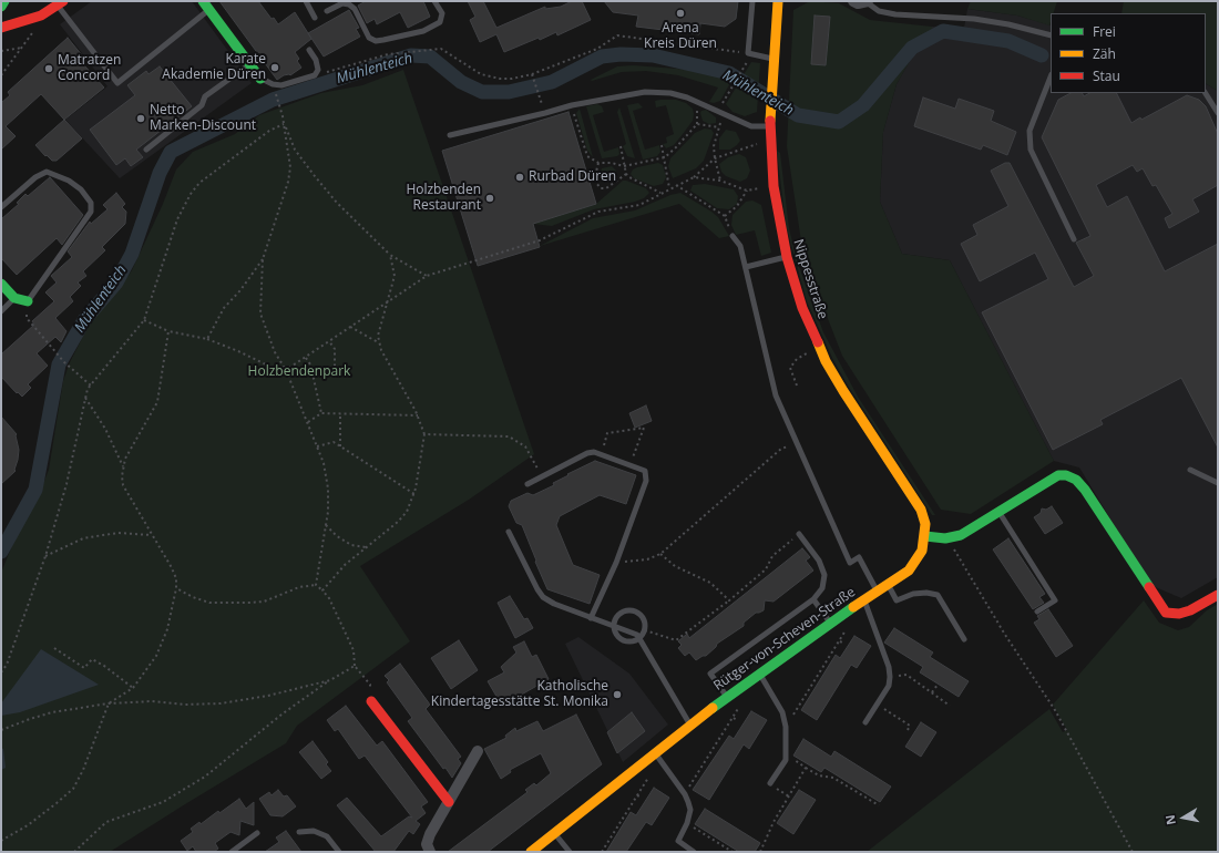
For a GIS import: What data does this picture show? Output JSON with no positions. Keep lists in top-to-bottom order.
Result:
{
  "streets": {
    "street": ["Nippesstraße", "Rütger-von-Scheven-Straße"]
  },
  "crossings": [
    ["Nippesstraße", "Rütger-von-Scheven-Straße"]
  ],
  "water": ["Mühlenteich"],
  "parks": ["Holzbendenpark"],
  "places": [
    "Arena Kreis Düren",
    "Karate Akademie Düren",
    "Matratzen Concord",
    "Netto Marken-Discount",
    "Rurbad Düren",
    "Holzbenden Restaurant",
    "Katholische Kindertagesstätte St. Monika"
  ],
  "legend": ["Frei", "Zäh", "Stau"],
  "north": "left"
}
